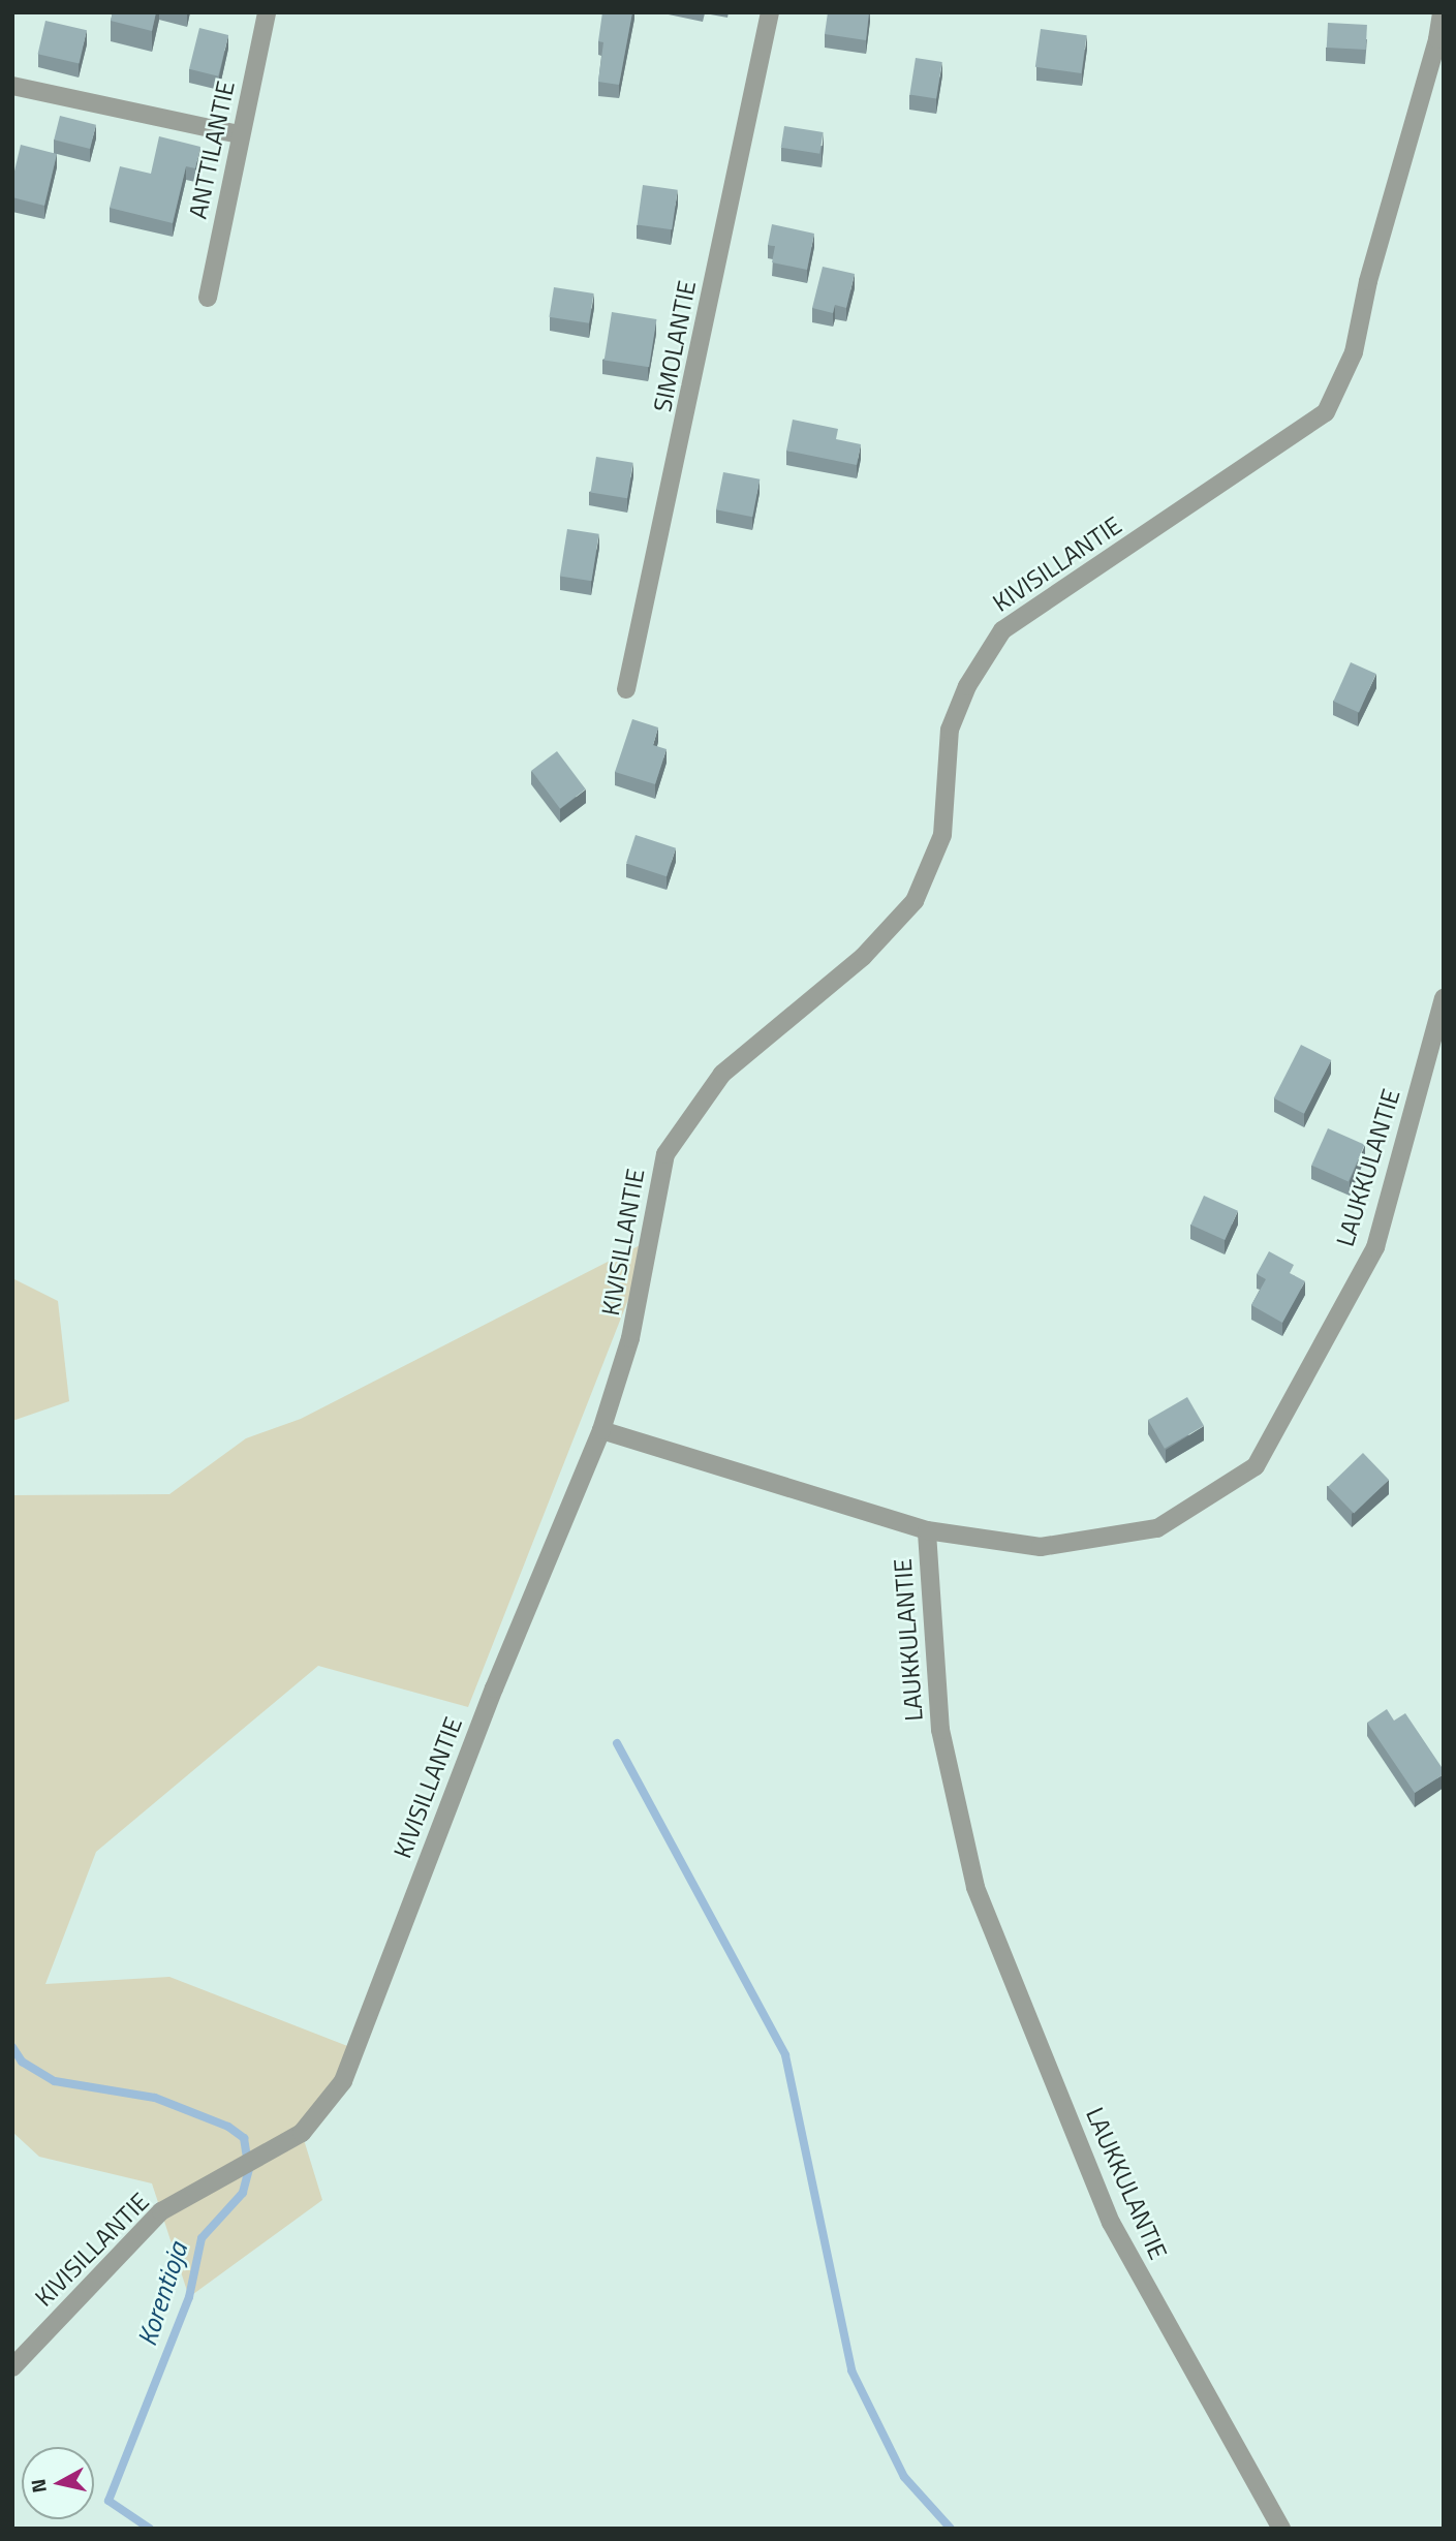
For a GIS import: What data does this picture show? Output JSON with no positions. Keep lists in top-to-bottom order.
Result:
{
  "streets": {
    "street": [
      "ANTTILANTIE",
      "SIMOLANTIE",
      "KIVISILLANTIE",
      "LAUKKULANTIE"
    ]
  },
  "water": ["Korentioja"],
  "north": "left"
}
